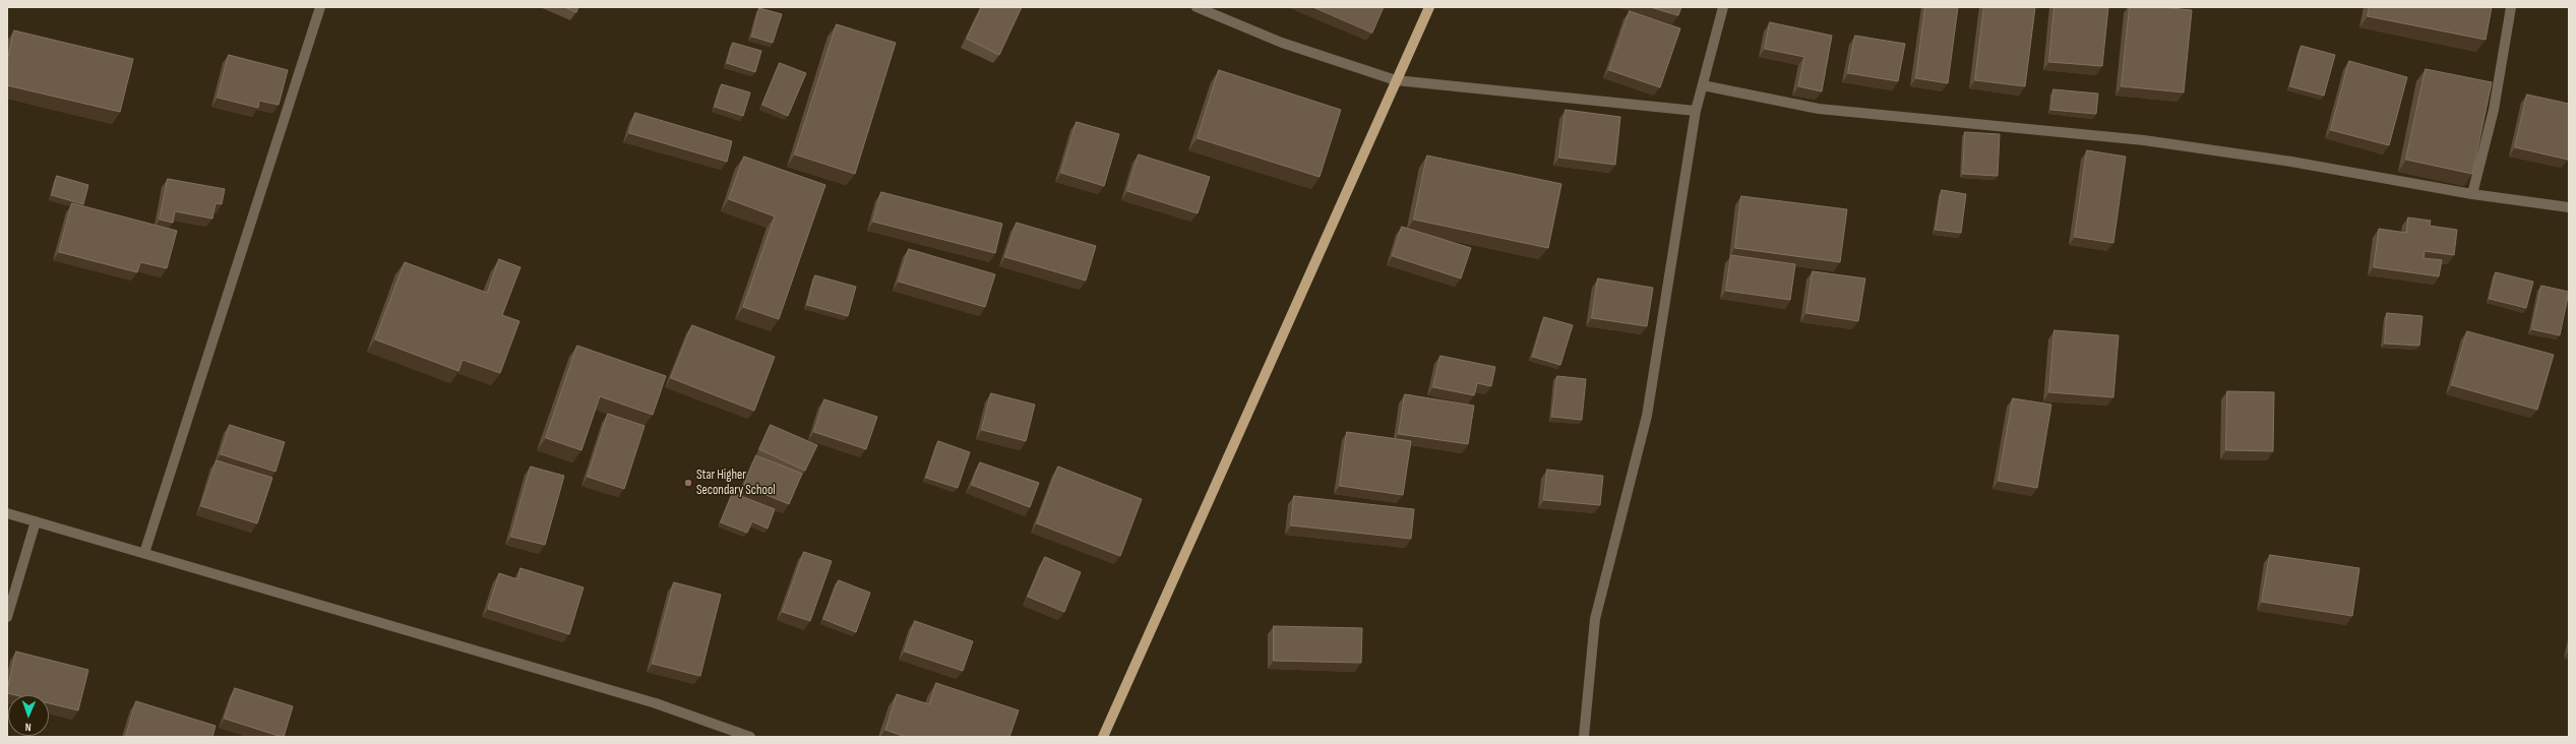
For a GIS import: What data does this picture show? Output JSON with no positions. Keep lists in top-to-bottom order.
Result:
{
  "places": ["Star Higher Secondary School"],
  "north": "bottom"
}
